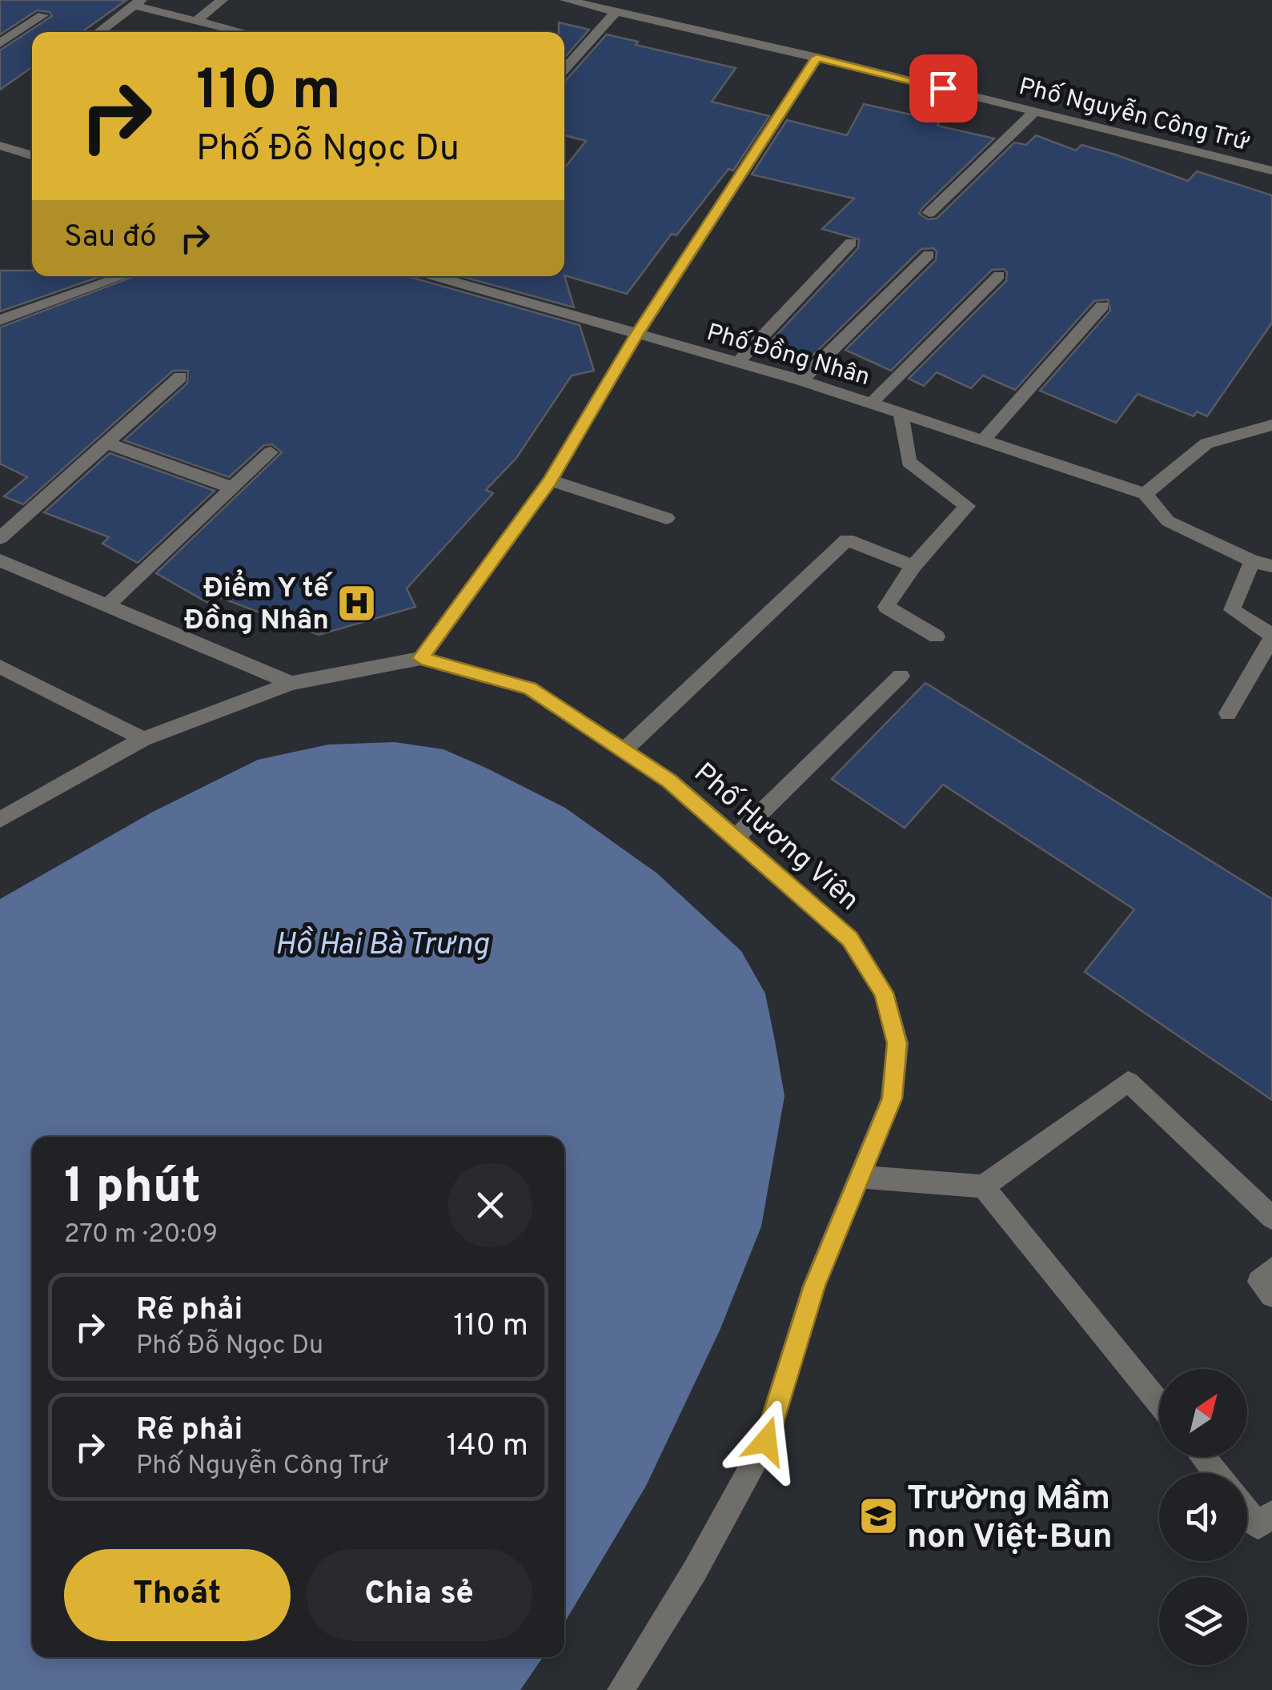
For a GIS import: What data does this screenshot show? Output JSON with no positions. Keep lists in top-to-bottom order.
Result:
{
  "streets": {
    "street": ["Phố Nguyễn Công Trứ", "Phố Đồng Nhân", "Phố Hương Viên"]
  },
  "water": ["Hồ Hai Bà Trưng"],
  "places": {
    "hospital": ["Điểm Y tế Đồng Nhân"],
    "school or university": ["Trường Mầm non Việt-Bun"]
  },
  "north": "top right",
  "page": {
    "turn": ["110 m", "Phố Đỗ Ngọc Du"],
    "then": "Sau đó",
    "heading": ["1 phút", "270 m · 20:09"],
    "list": [
      {
        "name": "Rẽ phải",
        "note": "Phố Đỗ Ngọc Du",
        "value": "110 m"
      },
      {
        "name": "Rẽ phải",
        "note": "Phố Nguyễn Công Trứ",
        "value": "140 m"
      }
    ],
    "buttons": ["Thoát", "Chia sẻ"]
  }
}
